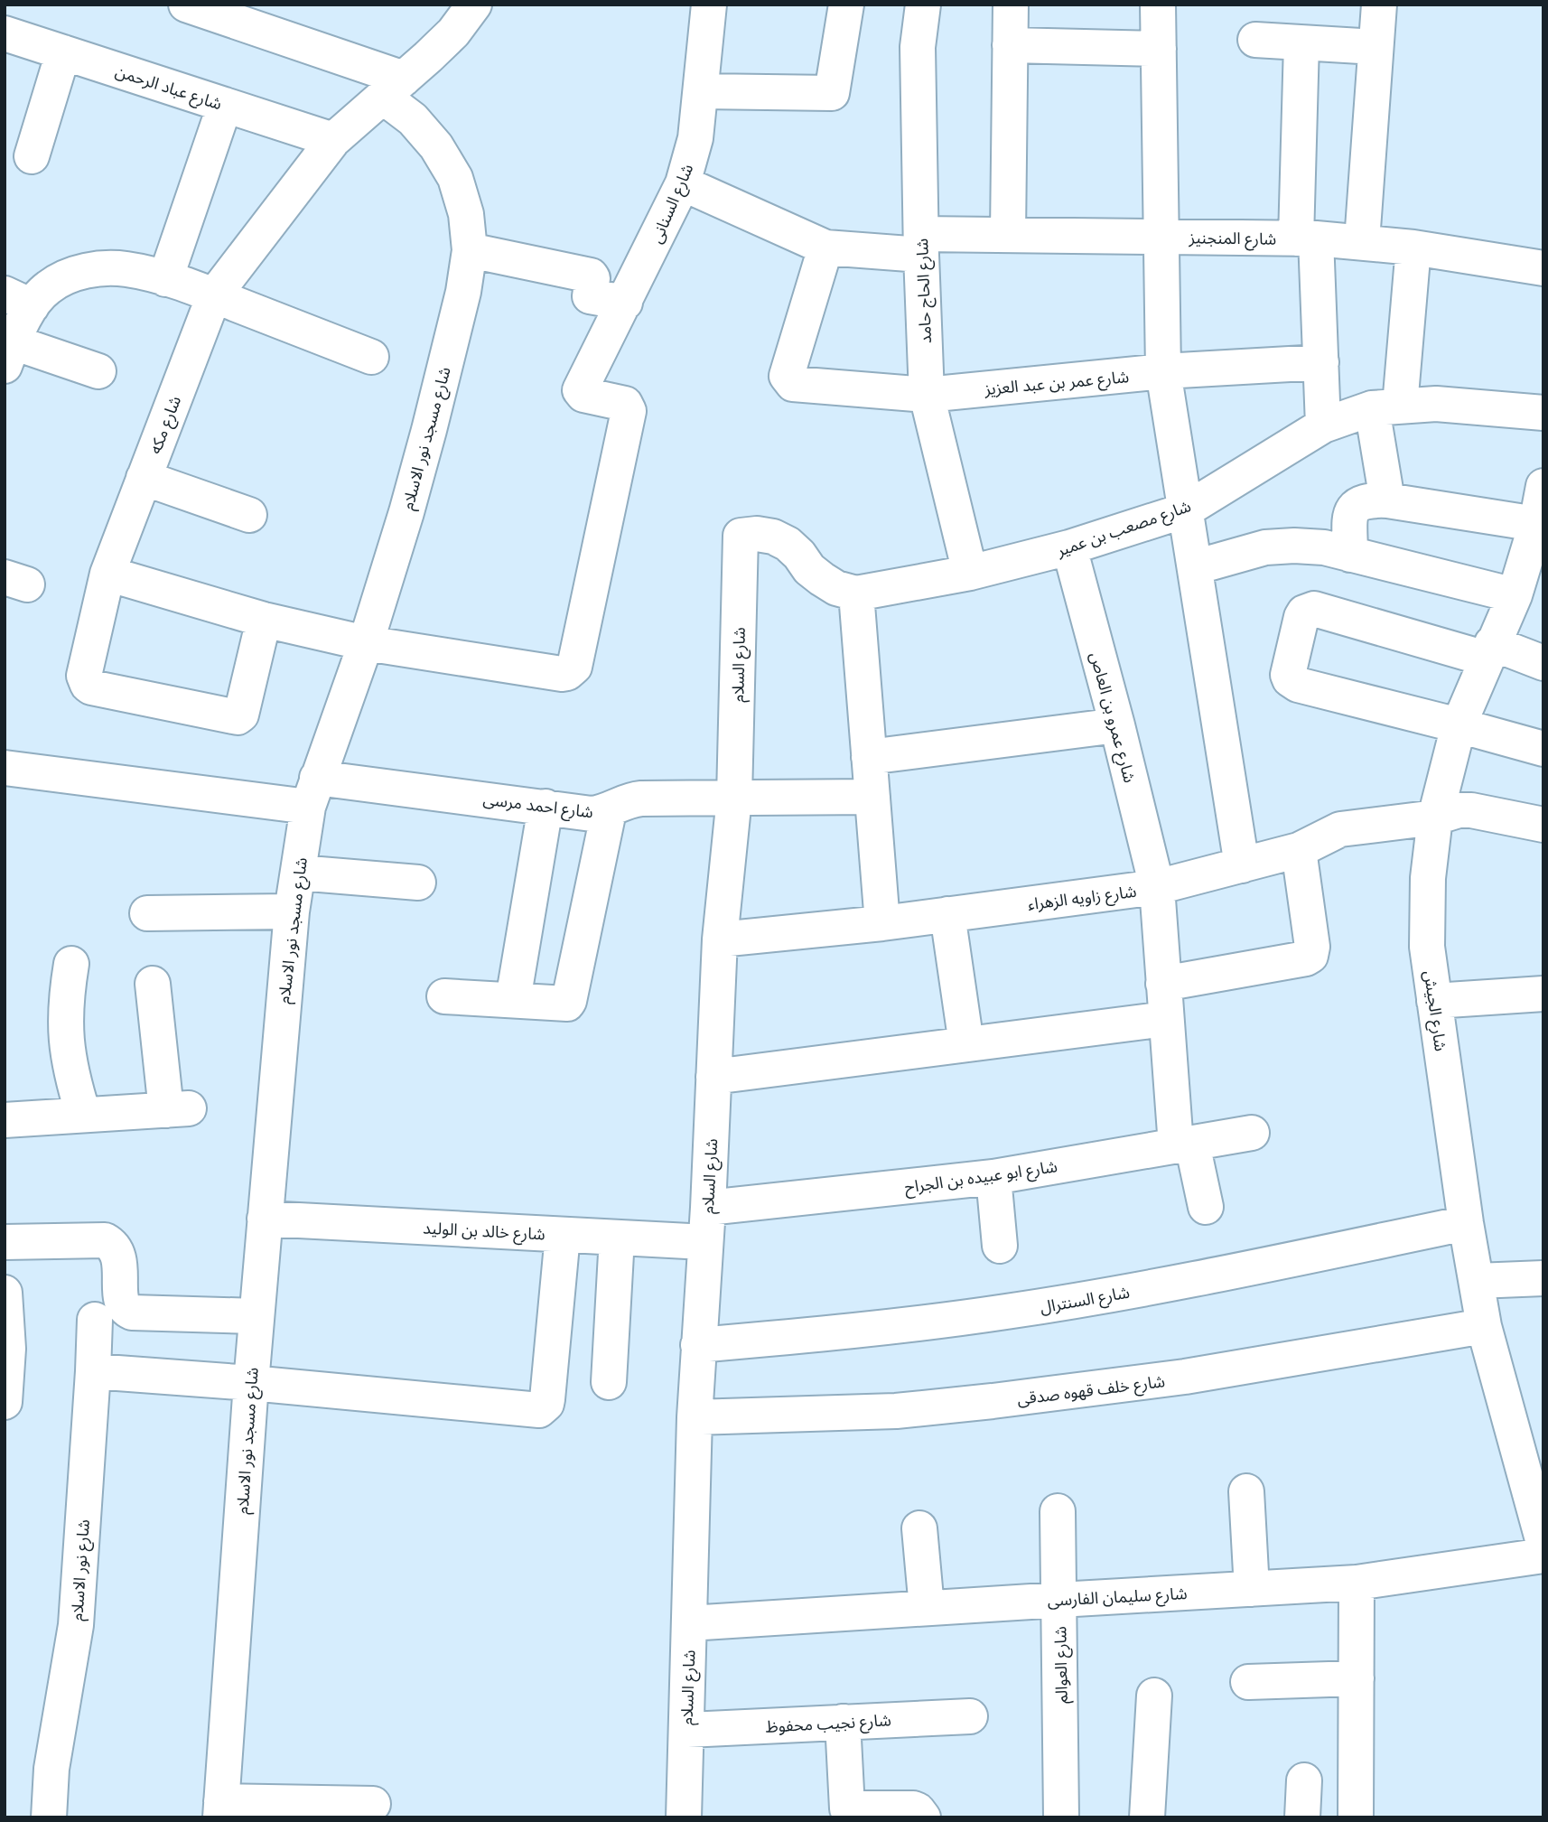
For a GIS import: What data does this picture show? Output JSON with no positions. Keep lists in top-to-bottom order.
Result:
{
  "streets": {
    "street": [
      "شارع عباد الرحمن",
      "شارع السنانى",
      "شارع المنجنيز",
      "شارع الحاج حامد",
      "شارع عمر بن عبد العزيز",
      "شارع مكه",
      "شارع مسجد نور الاسلام",
      "شارع مصعب بن عمير",
      "شارع السلام",
      "شارع عمرو بن العاص",
      "شارع احمد مرسى",
      "شارع زاويه الزهراء",
      "شارع الجيش",
      "شارع ابو عبيده بن الجراح",
      "شارع خالد بن الوليد",
      "شارع السنترال",
      "شارع خلف قهوه صدقى",
      "شارع نور الاسلام",
      "شارع سليمان الفارسى",
      "شارع العوالم",
      "شارع نجيب محفوظ"
    ]
  },
  "crossings": [
    ["شارع عباد الرحمن", "شارع مكه"],
    ["شارع السنانى", "شارع المنجنيز"],
    ["شارع السنانى", "شارع مسجد نور الاسلام"],
    ["شارع المنجنيز", "شارع الحاج حامد"],
    ["شارع المنجنيز", "شارع عمر بن عبد العزيز"],
    ["شارع الحاج حامد", "شارع عمر بن عبد العزيز"],
    ["شارع الحاج حامد", "شارع مصعب بن عمير"],
    ["شارع مكه", "شارع مسجد نور الاسلام"],
    ["شارع مسجد نور الاسلام", "شارع احمد مرسى"],
    ["شارع مسجد نور الاسلام", "شارع خالد بن الوليد"],
    ["شارع مصعب بن عمير", "شارع السلام"],
    ["شارع مصعب بن عمير", "شارع عمرو بن العاص"],
    ["شارع السلام", "شارع احمد مرسى"],
    ["شارع السلام", "شارع زاويه الزهراء"],
    ["شارع السلام", "شارع ابو عبيده بن الجراح"],
    ["شارع السلام", "شارع خالد بن الوليد"],
    ["شارع السلام", "شارع السنترال"],
    ["شارع السلام", "شارع خلف قهوه صدقى"],
    ["شارع السلام", "شارع سليمان الفارسى"],
    ["شارع السلام", "شارع نجيب محفوظ"],
    ["شارع عمرو بن العاص", "شارع زاويه الزهراء"],
    ["شارع عمرو بن العاص", "شارع ابو عبيده بن الجراح"],
    ["شارع زاويه الزهراء", "شارع الجيش"],
    ["شارع الجيش", "شارع السنترال"],
    ["شارع الجيش", "شارع خلف قهوه صدقى"],
    ["شارع سليمان الفارسى", "شارع العوالم"]
  ]
}
